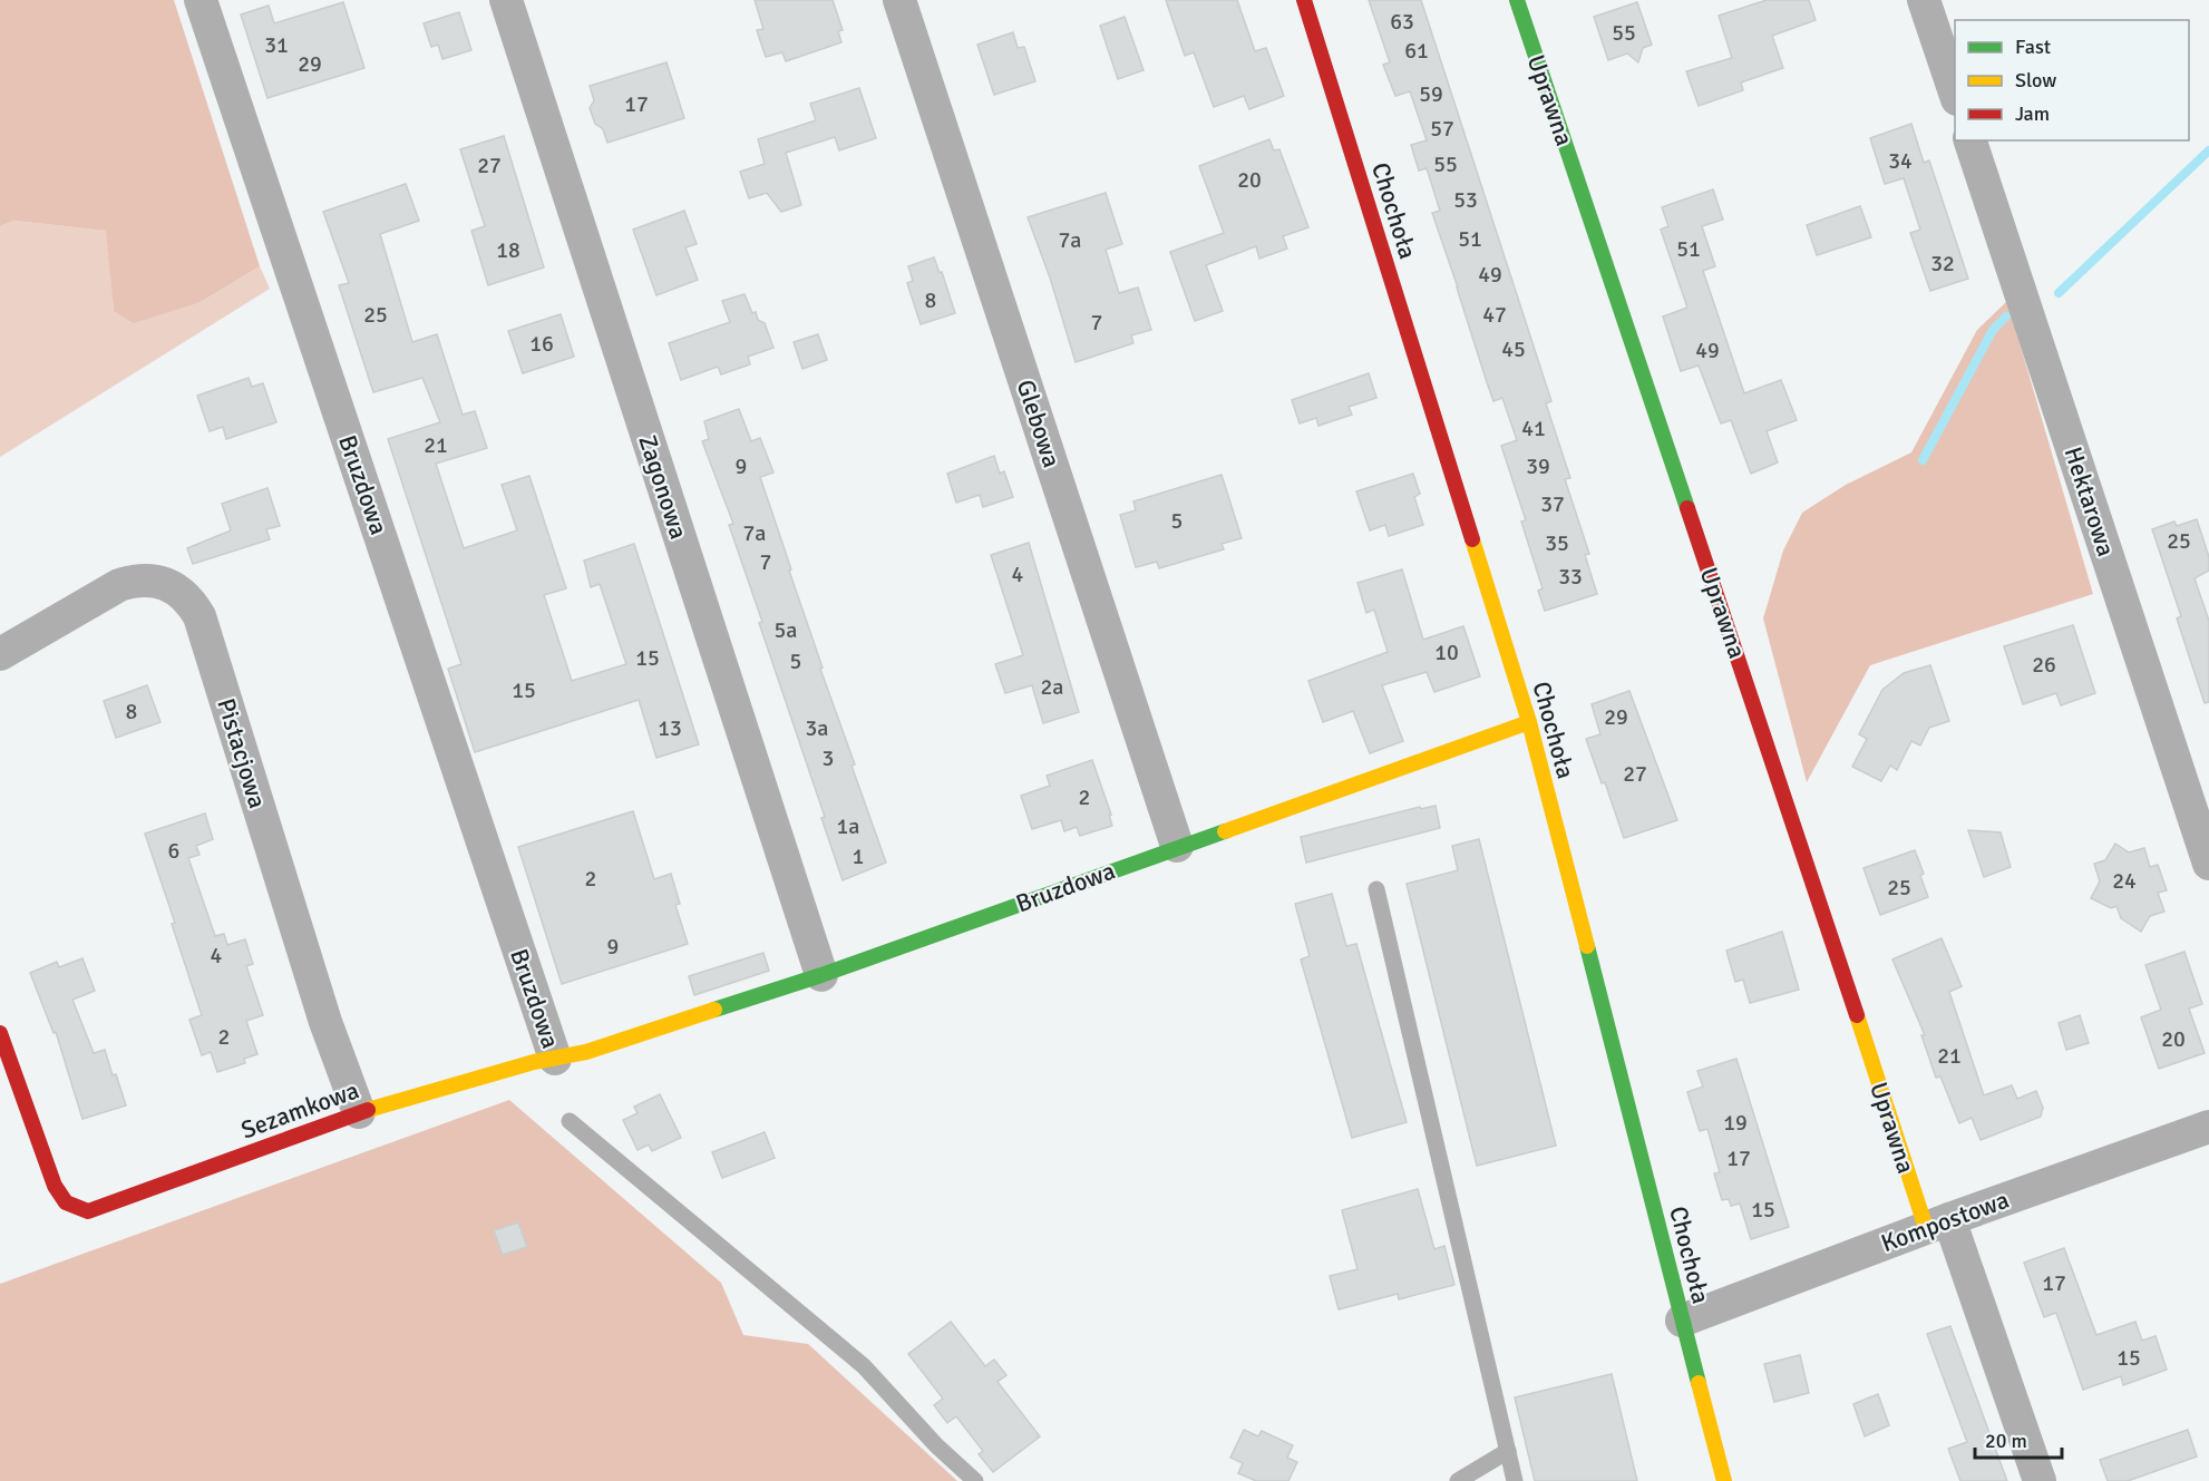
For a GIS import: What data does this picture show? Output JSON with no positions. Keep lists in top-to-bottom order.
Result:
{
  "streets": {
    "street": [
      "Uprawna",
      "Chochoła",
      "Glebowa",
      "Bruzdowa",
      "Zagonowa",
      "Hektarowa",
      "Pistacjowa",
      "Sezamkowa",
      "Kompostowa"
    ]
  },
  "crossings": [
    ["Uprawna", "Kompostowa"],
    ["Chochoła", "Bruzdowa"],
    ["Chochoła", "Kompostowa"],
    ["Glebowa", "Bruzdowa"],
    ["Bruzdowa", "Zagonowa"],
    ["Bruzdowa", "Sezamkowa"],
    ["Pistacjowa", "Sezamkowa"]
  ],
  "house_numbers": [
    "63",
    "55",
    "31",
    "61",
    "29",
    "59",
    "17",
    "57",
    "34",
    "55",
    "27",
    "20",
    "53",
    "51",
    "7a",
    "51",
    "18",
    "32",
    "49",
    "8",
    "25",
    "47",
    "7",
    "16",
    "45",
    "49",
    "41",
    "21",
    "9",
    "39",
    "37",
    "5",
    "7a",
    "25",
    "35",
    "7",
    "4",
    "33",
    "5a",
    "10",
    "15",
    "5",
    "26",
    "2a",
    "15",
    "8",
    "29",
    "13",
    "3a",
    "3",
    "27",
    "2",
    "1a",
    "6",
    "1",
    "2",
    "24",
    "25",
    "9",
    "4",
    "2",
    "20",
    "21",
    "19",
    "17",
    "15",
    "17",
    "15"
  ],
  "legend": ["Fast", "Slow", "Jam"],
  "scale_bar": "20 m"
}
